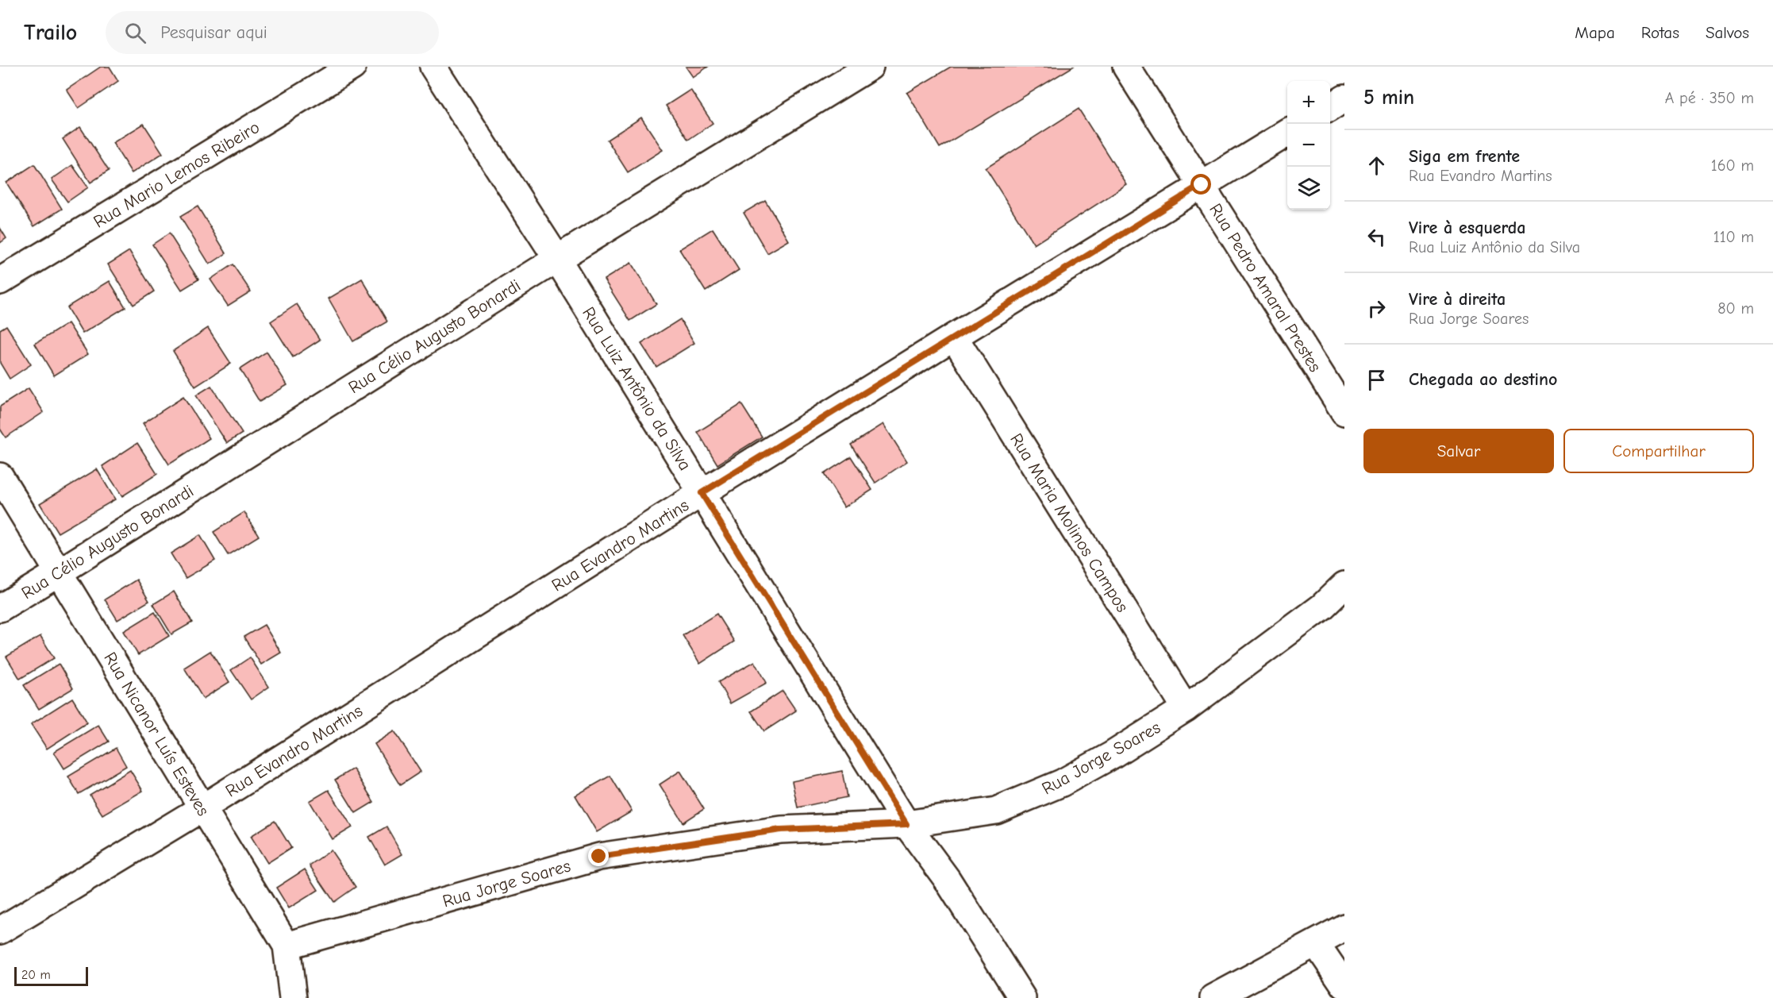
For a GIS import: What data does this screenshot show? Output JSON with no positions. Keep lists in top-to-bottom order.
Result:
{
  "streets": {
    "street": [
      "Rua Mario Lemos Ribeiro",
      "Rua Pedro Amaral Prestes",
      "Rua Célio Augusto Bonardi",
      "Rua Luiz Antônio da Silva",
      "Rua Maria Molinos Campos",
      "Rua Evandro Martins",
      "Rua Nicanor Luís Esteves",
      "Rua Jorge Soares"
    ]
  },
  "crossings": [
    ["Rua Pedro Amaral Prestes", "Rua Evandro Martins"],
    ["Rua Célio Augusto Bonardi", "Rua Luiz Antônio da Silva"],
    ["Rua Célio Augusto Bonardi", "Rua Nicanor Luís Esteves"],
    ["Rua Luiz Antônio da Silva", "Rua Evandro Martins"],
    ["Rua Luiz Antônio da Silva", "Rua Jorge Soares"],
    ["Rua Maria Molinos Campos", "Rua Evandro Martins"],
    ["Rua Maria Molinos Campos", "Rua Jorge Soares"],
    ["Rua Evandro Martins", "Rua Nicanor Luís Esteves"],
    ["Rua Nicanor Luís Esteves", "Rua Jorge Soares"]
  ],
  "scale_bar": "20 m",
  "page": {
    "header": "Trailo",
    "search": "Pesquisar aqui",
    "nav": ["Mapa", "Rotas", "Salvos"],
    "heading": ["5 min", "A pé · 350 m"],
    "map_buttons": ["+", "−"],
    "list": [
      ["Siga em frente", "Rua Evandro Martins", "160 m"],
      ["Vire à esquerda", "Rua Luiz Antônio da Silva", "110 m"],
      ["Vire à direita", "Rua Jorge Soares", "80 m"],
      "Chegada ao destino"
    ],
    "buttons": ["Salvar", "Compartilhar"],
    "scale": "20 m"
  }
}
